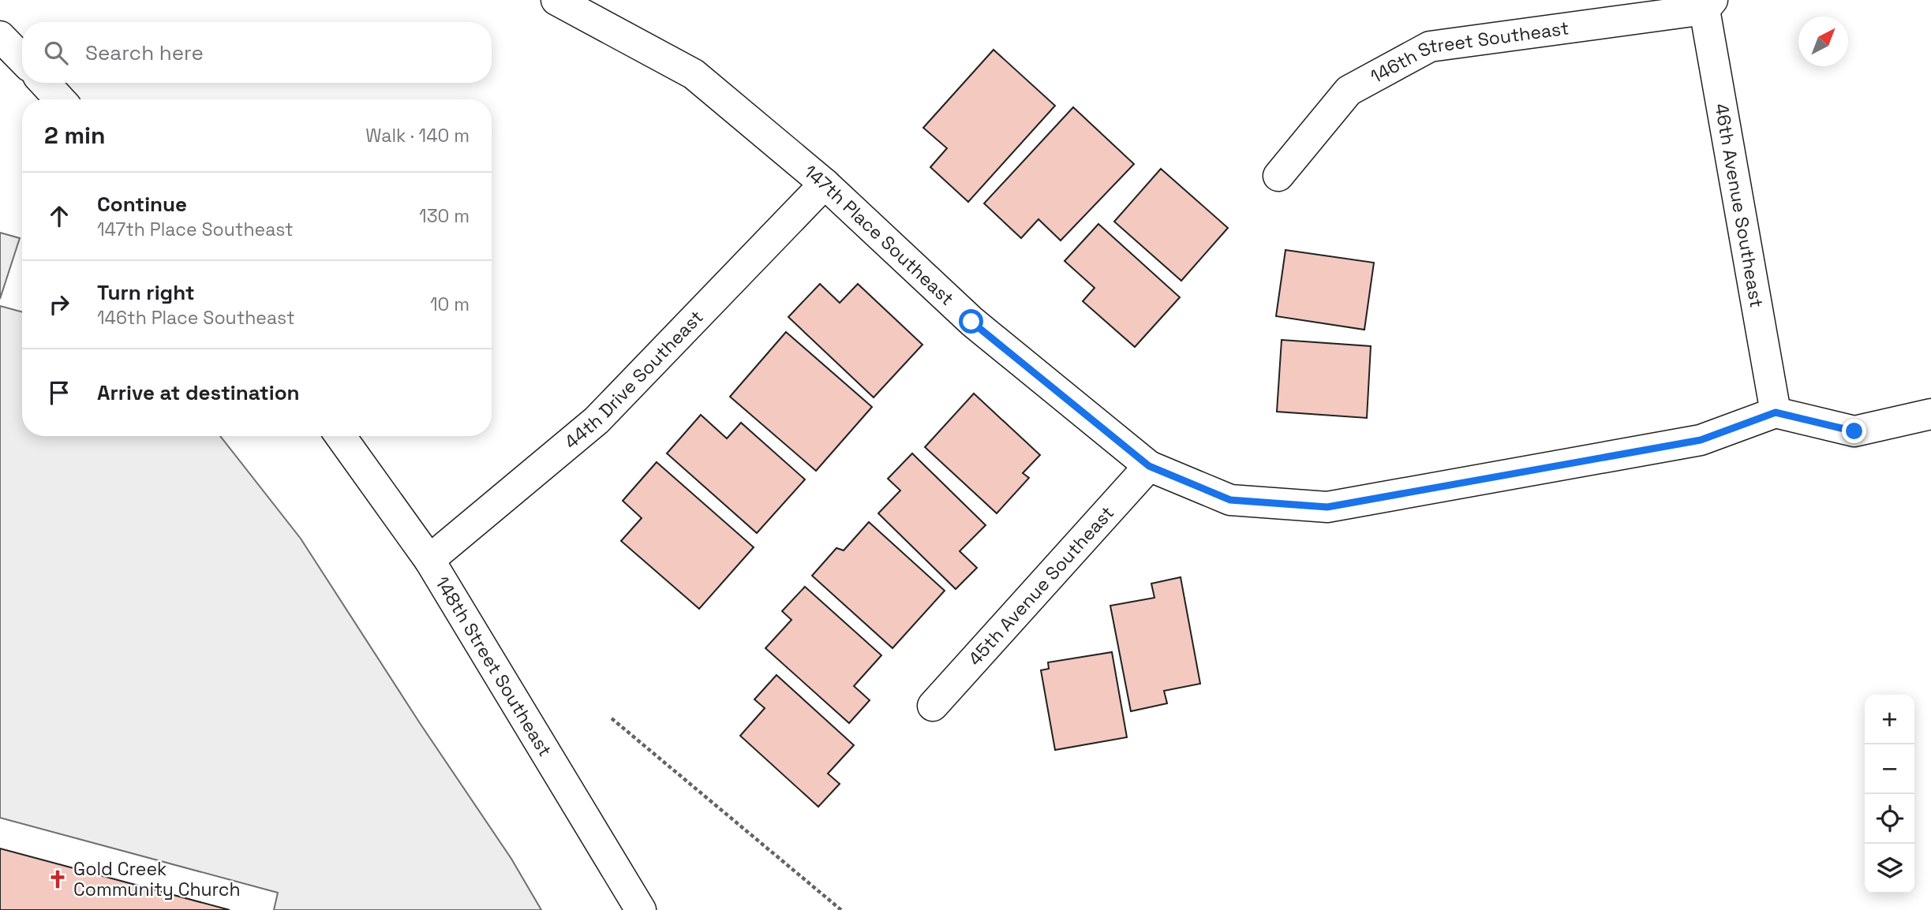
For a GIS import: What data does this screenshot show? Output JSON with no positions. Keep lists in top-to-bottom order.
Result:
{
  "streets": {
    "street": [
      "146th Street Southeast",
      "46th Avenue Southeast",
      "147th Place Southeast",
      "44th Drive Southeast",
      "45th Avenue Southeast",
      "148th Street Southeast"
    ]
  },
  "crossings": [
    ["146th Street Southeast", "46th Avenue Southeast"],
    ["46th Avenue Southeast", "147th Place Southeast"],
    ["147th Place Southeast", "44th Drive Southeast"],
    ["147th Place Southeast", "45th Avenue Southeast"],
    ["44th Drive Southeast", "148th Street Southeast"]
  ],
  "places": {
    "church": ["Gold Creek Community Church"]
  },
  "north": "top right",
  "page": {
    "search": "Search here",
    "heading": ["2 min", "Walk · 140 m"],
    "list": [
      ["Continue", "147th Place Southeast", "130 m"],
      ["Turn right", "146th Place Southeast", "10 m"],
      "Arrive at destination"
    ],
    "map_buttons": ["+", "−"]
  }
}
